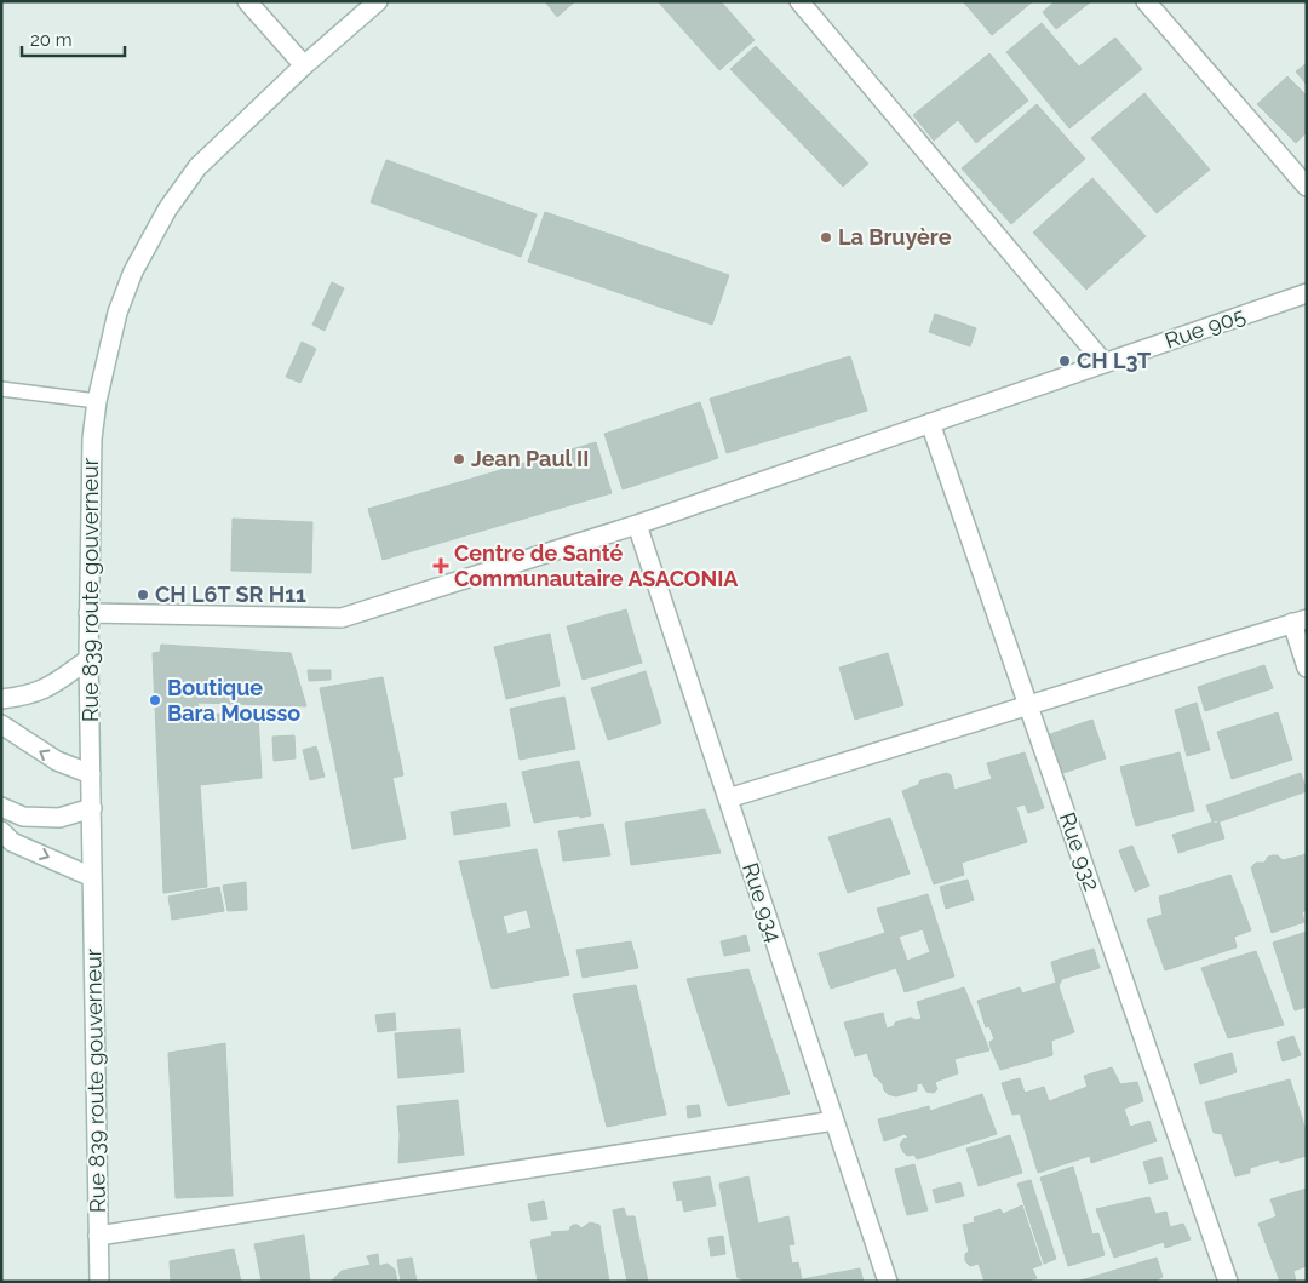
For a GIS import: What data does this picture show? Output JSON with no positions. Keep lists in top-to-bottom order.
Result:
{
  "streets": {
    "street": [
      "Rue 905",
      "Rue 839 route gouverneur",
      "Rue 932",
      "Rue 934"
    ]
  },
  "crossings": [
    ["Rue 905", "Rue 839 route gouverneur"],
    ["Rue 905", "Rue 932"],
    ["Rue 905", "Rue 934"]
  ],
  "places": {
    "other": [
      "La Bruyère",
      "CH L3T",
      "Jean Paul II",
      "CH L6T SR H11",
      "Boutique Bara Mousso"
    ],
    "health": ["Centre de Santé Communautaire ASACONIA"]
  },
  "scale_bar": "20 m"
}
